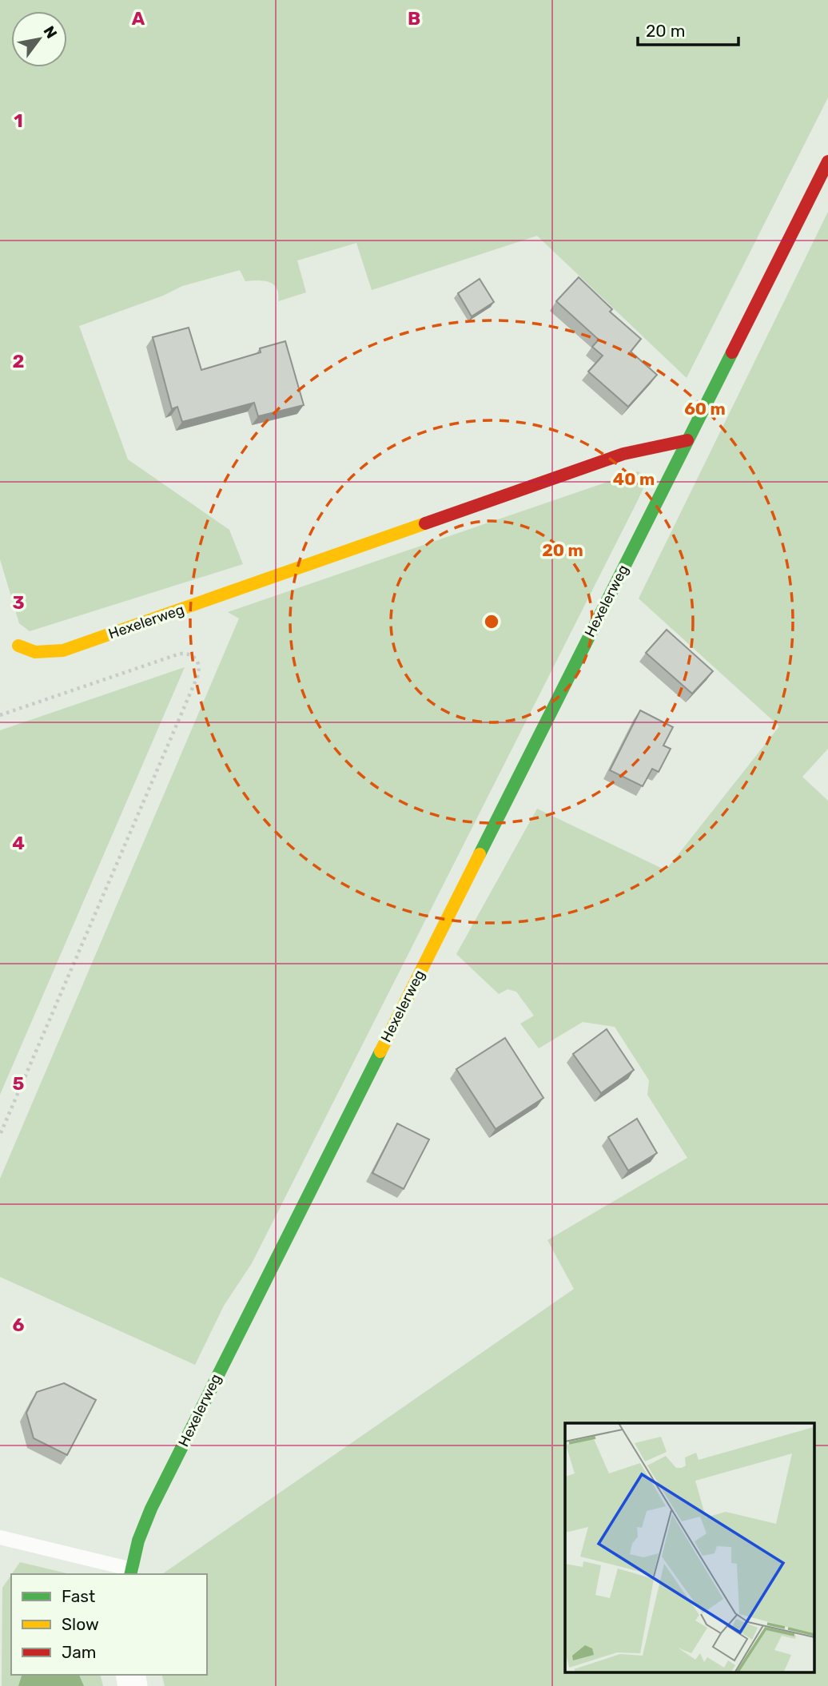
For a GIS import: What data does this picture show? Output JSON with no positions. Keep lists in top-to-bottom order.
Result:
{
  "streets": {
    "street": ["Hexelerweg"]
  },
  "legend": ["Fast", "Slow", "Jam"],
  "scale_bar": "20 m",
  "north": "top right",
  "grid": {
    "columns": ["A", "B"],
    "rows": [
      "1",
      "2",
      "3",
      "4",
      "5",
      "6"
    ]
  },
  "rings": ["60 m", "40 m", "20 m"]
}
